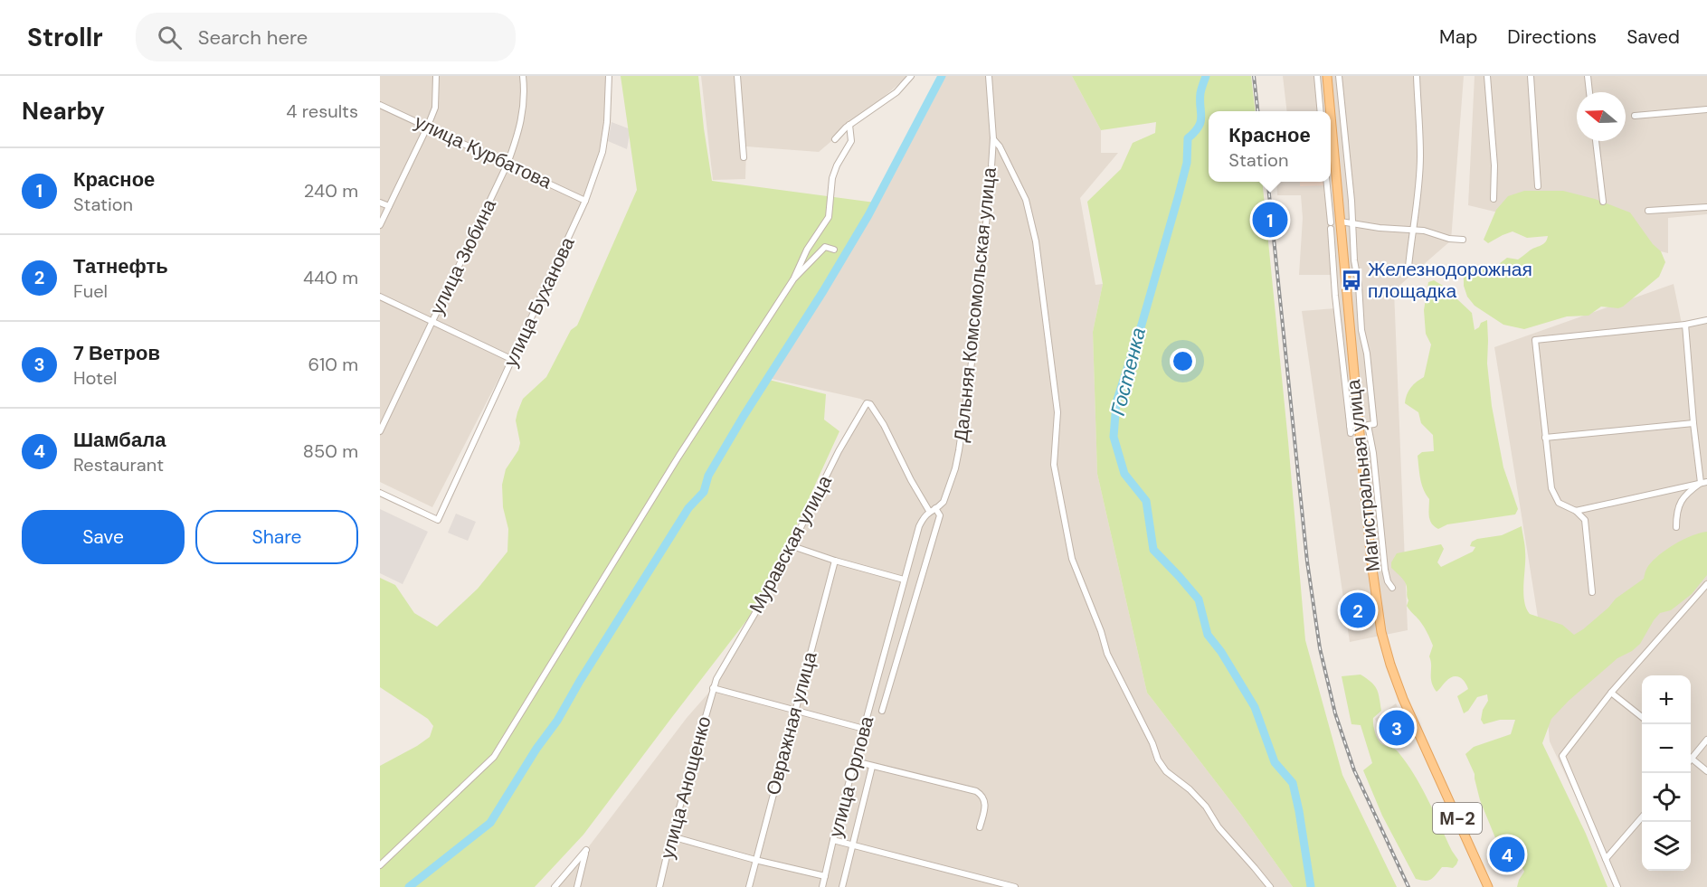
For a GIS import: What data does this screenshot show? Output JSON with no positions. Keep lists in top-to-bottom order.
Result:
{
  "streets": {
    "main road": ["Магистральная улица", "М-2"],
    "street": [
      "улица Курбатова",
      "улица Зюбина",
      "улица Буханова",
      "Дальняя Комсомольская улица",
      "Муравская улица",
      "Овражная улица",
      "улица Орлова",
      "улица Анощенко"
    ]
  },
  "crossings": [
    ["улица Курбатова", "улица Зюбина"],
    ["улица Курбатова", "улица Буханова"],
    ["Дальняя Комсомольская улица", "улица Орлова"],
    ["Муравская улица", "улица Орлова"],
    ["Муравская улица", "улица Анощенко"]
  ],
  "water": ["Гостенка"],
  "places": {
    "bus stop": ["Железнодорожная площадка"]
  },
  "north": "left",
  "page": {
    "header": "Strollr",
    "search": "Search here",
    "nav": ["Map", "Directions", "Saved"],
    "heading": ["Nearby", "4 results"],
    "popup": ["Красное", "Station"],
    "list": [
      {
        "mark": "1",
        "name": "Красное",
        "note": "Station",
        "value": "240 m"
      },
      {
        "mark": "2",
        "name": "Татнефть",
        "note": "Fuel",
        "value": "440 m"
      },
      {
        "mark": "3",
        "name": "7 Ветров",
        "note": "Hotel",
        "value": "610 m"
      },
      {
        "mark": "4",
        "name": "Шамбала",
        "note": "Restaurant",
        "value": "850 m"
      }
    ],
    "pins": [
      "1",
      "2",
      "3",
      "4"
    ],
    "buttons": ["Save", "Share"],
    "map_buttons": ["+", "−"]
  }
}
